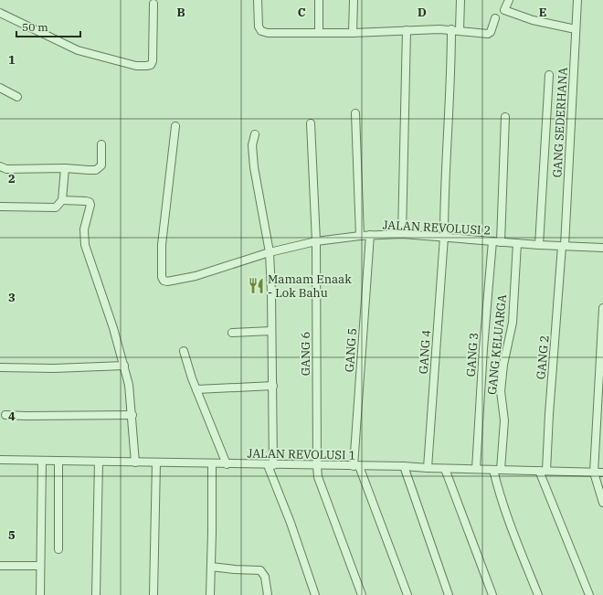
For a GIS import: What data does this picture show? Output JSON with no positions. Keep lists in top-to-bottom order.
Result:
{
  "streets": {
    "street": [
      "GANG SEDERHANA",
      "JALAN REVOLUSI 2",
      "GANG KELUARGA",
      "GANG 5",
      "GANG 4",
      "GANG 6",
      "GANG 3",
      "GANG 2",
      "JALAN REVOLUSI 1"
    ]
  },
  "crossings": [
    ["GANG SEDERHANA", "JALAN REVOLUSI 2"],
    ["GANG SEDERHANA", "GANG 2"],
    ["JALAN REVOLUSI 2", "GANG KELUARGA"],
    ["JALAN REVOLUSI 2", "GANG 5"],
    ["JALAN REVOLUSI 2", "GANG 4"],
    ["JALAN REVOLUSI 2", "GANG 6"],
    ["JALAN REVOLUSI 2", "GANG 3"],
    ["JALAN REVOLUSI 2", "GANG 2"],
    ["GANG KELUARGA", "JALAN REVOLUSI 1"],
    ["GANG 5", "JALAN REVOLUSI 1"],
    ["GANG 4", "JALAN REVOLUSI 1"],
    ["GANG 6", "JALAN REVOLUSI 1"],
    ["GANG 3", "JALAN REVOLUSI 1"],
    ["GANG 2", "JALAN REVOLUSI 1"]
  ],
  "places": {
    "restaurant": ["Mamam Enaak - Lok Bahu"]
  },
  "scale_bar": "50 m",
  "grid": {
    "columns": [
      "B",
      "C",
      "D",
      "E"
    ],
    "rows": [
      "1",
      "2",
      "3",
      "4",
      "5"
    ]
  }
}
